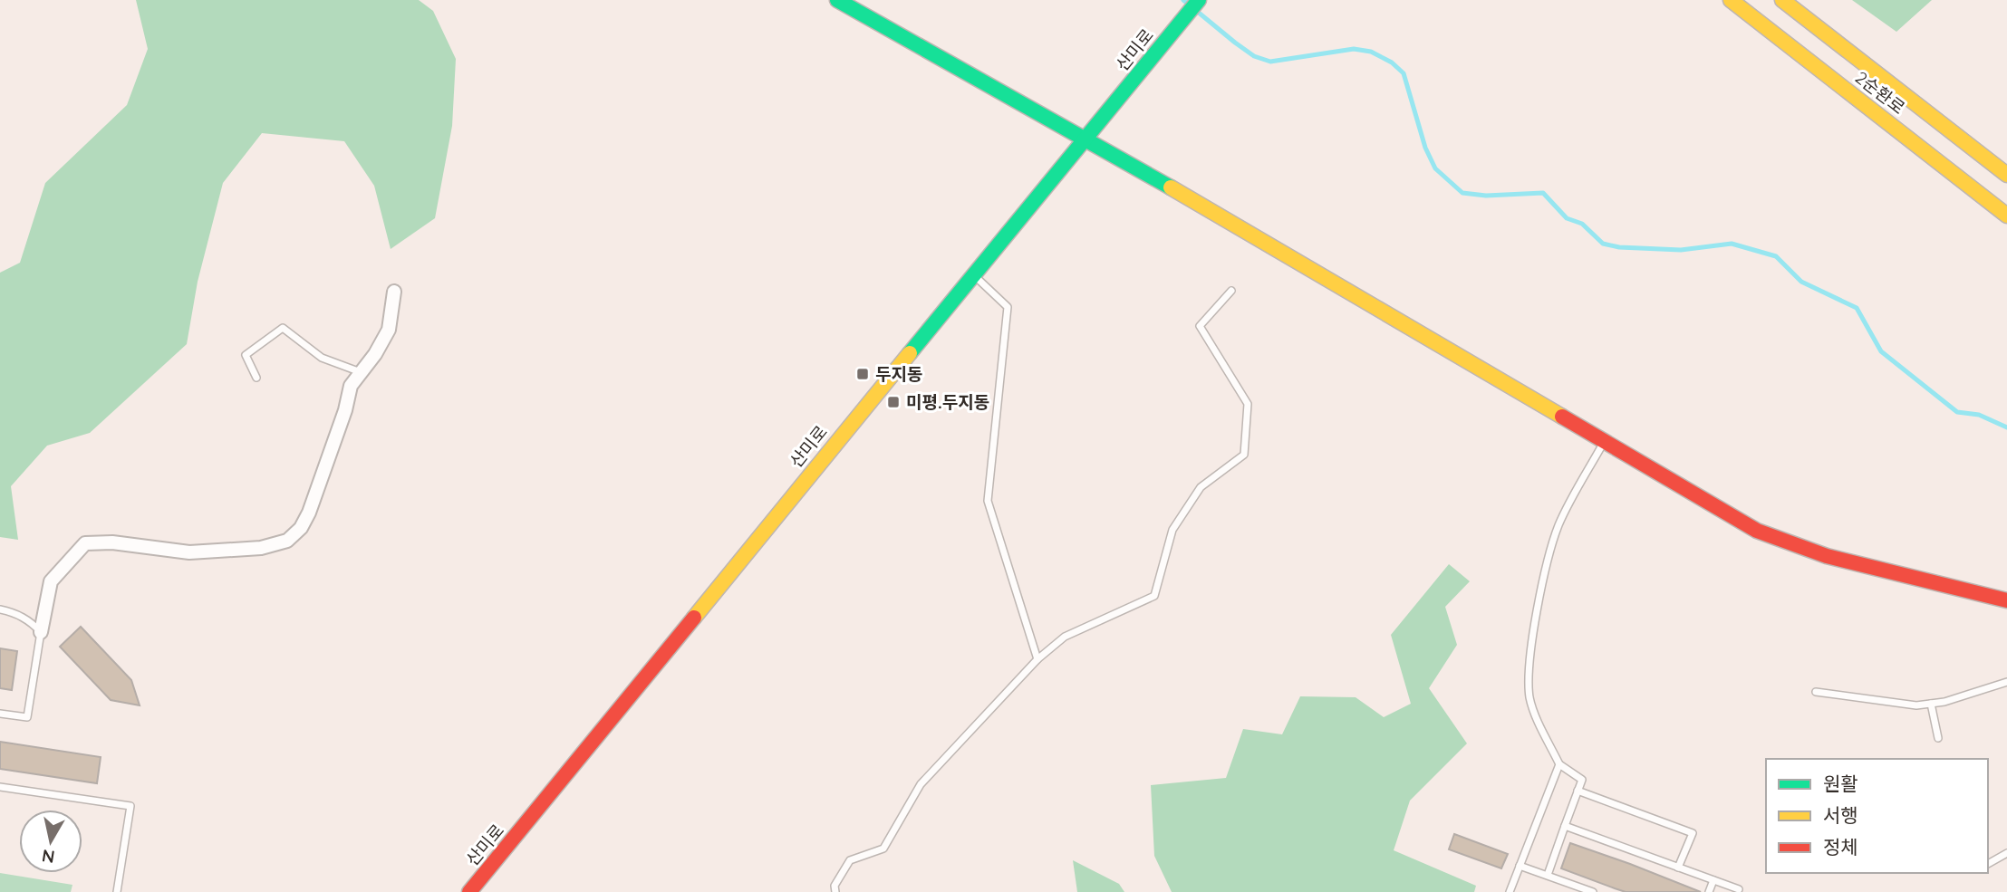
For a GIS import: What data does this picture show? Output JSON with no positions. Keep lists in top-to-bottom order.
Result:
{
  "streets": {
    "street": ["산미로", "2순환로"]
  },
  "places": {
    "transit": ["두지동", "미평.두지동"]
  },
  "legend": ["원활", "서행", "정체"],
  "north": "bottom"
}
